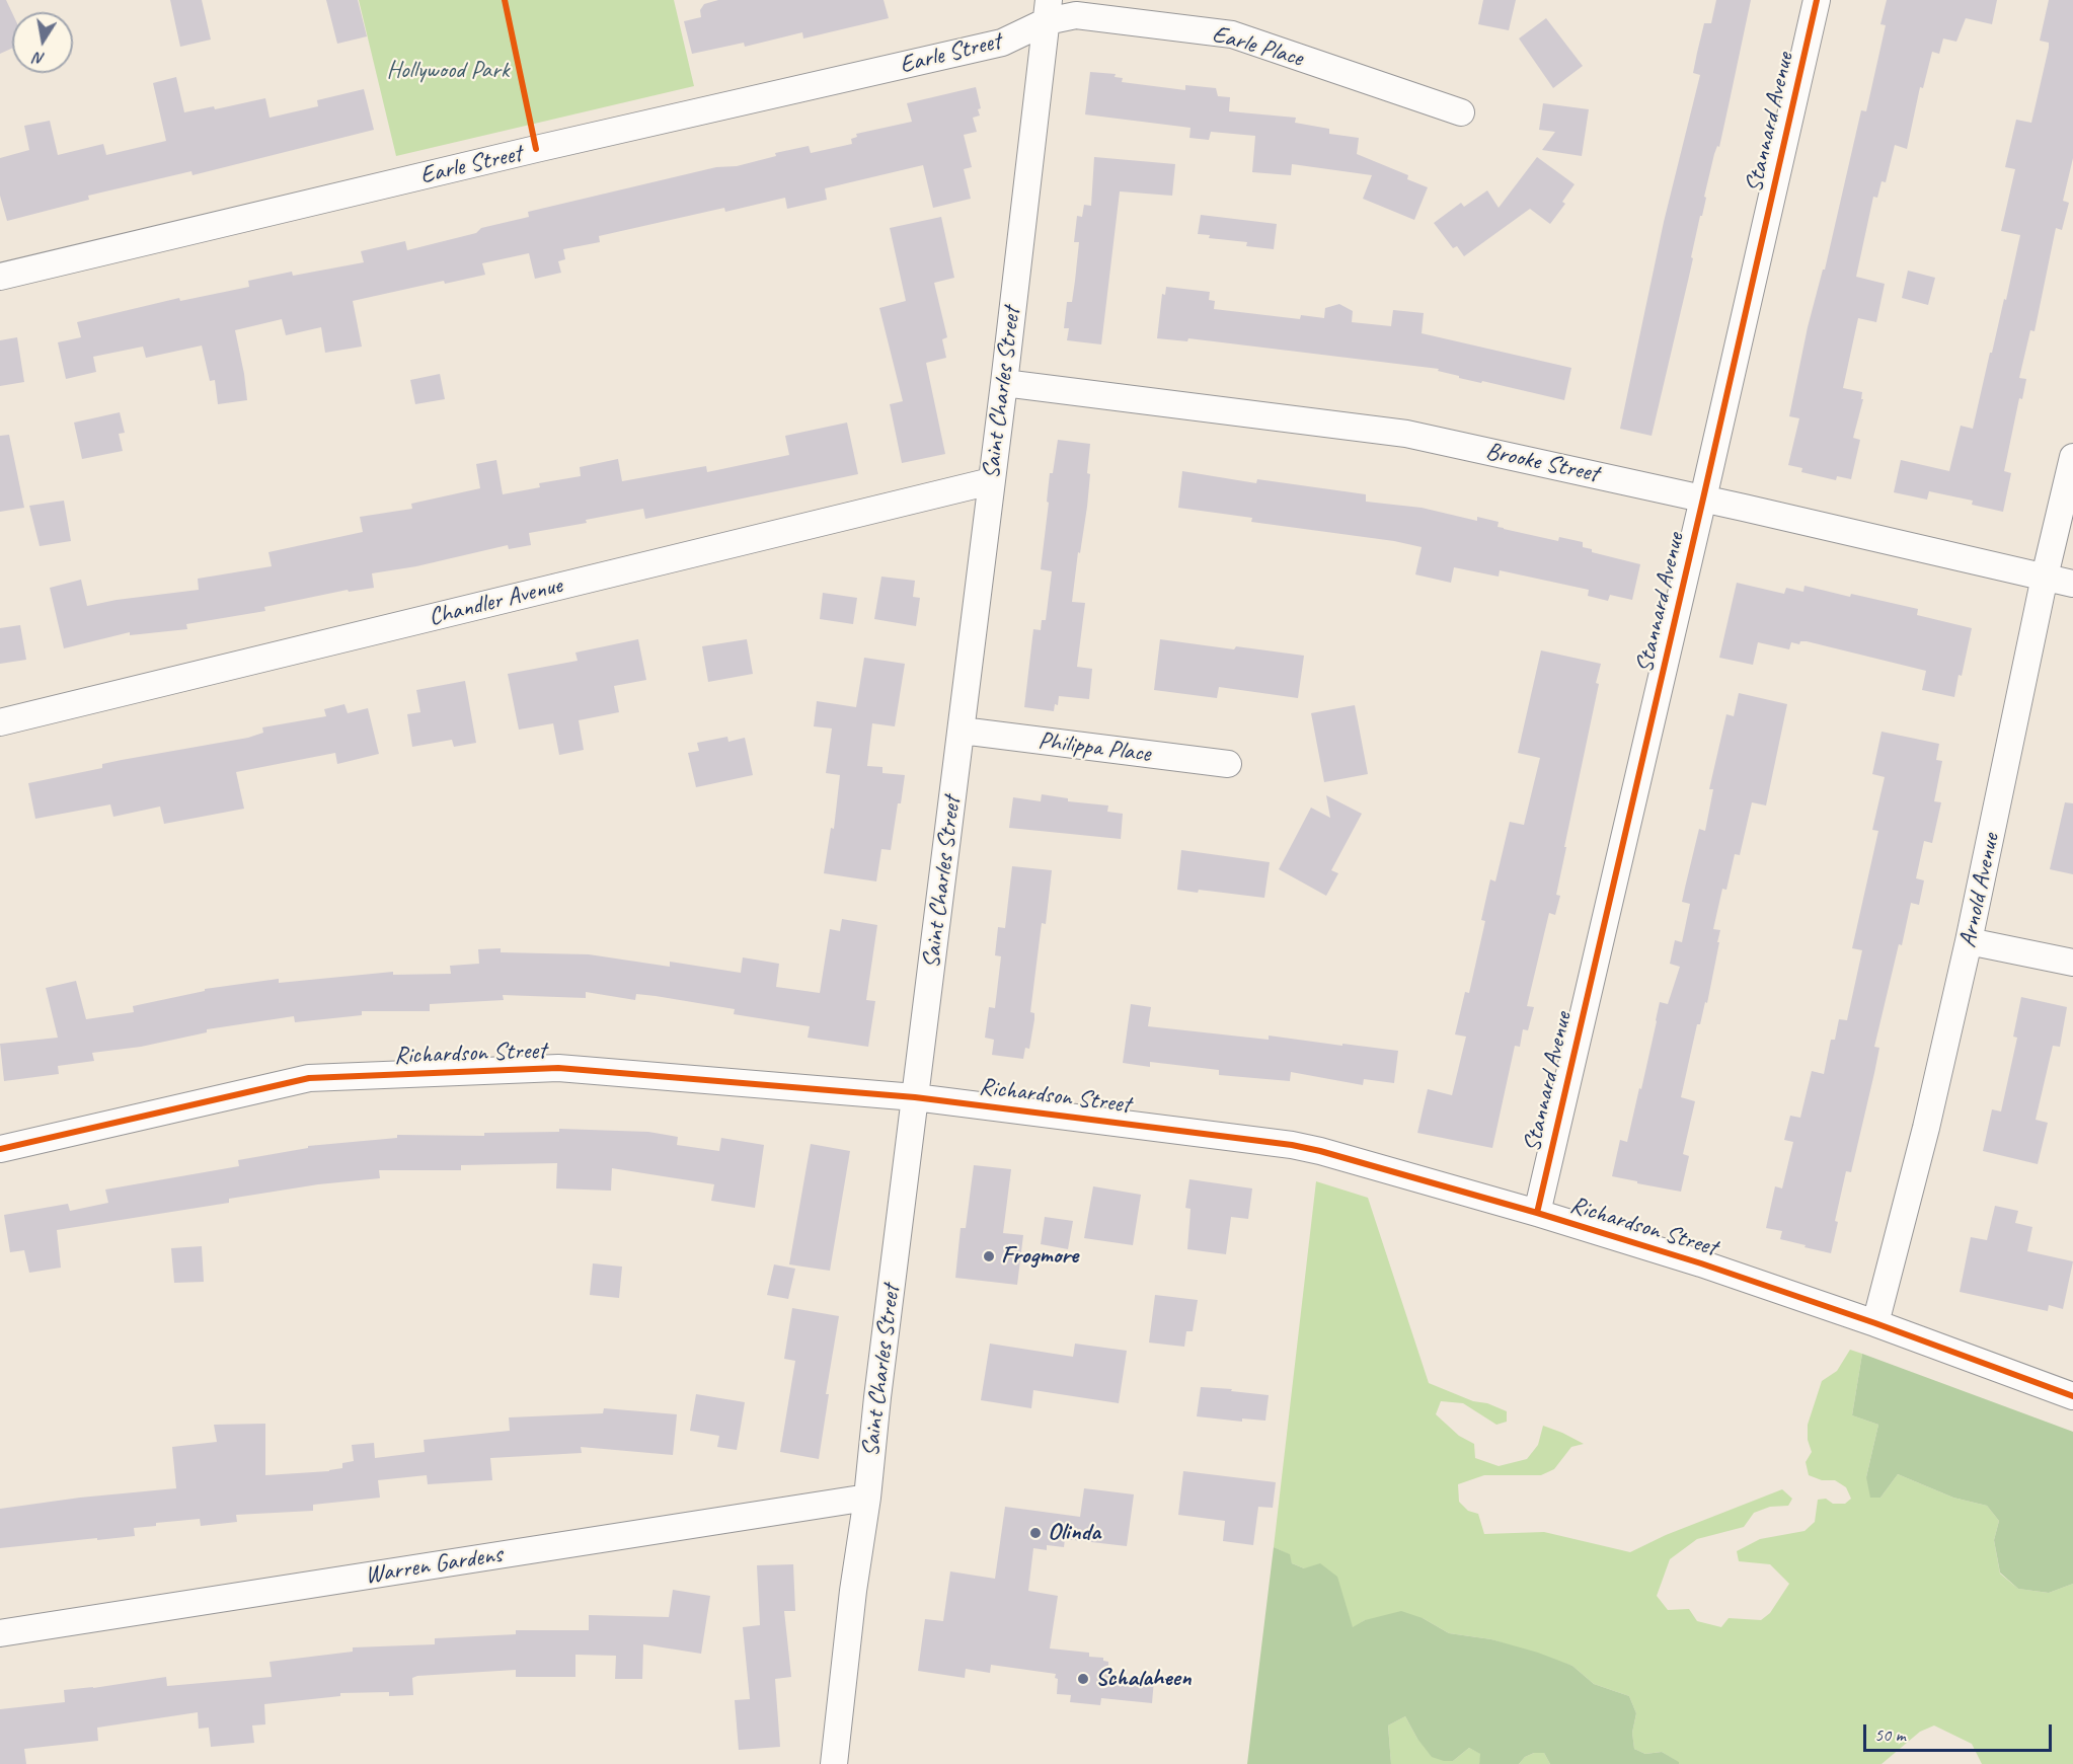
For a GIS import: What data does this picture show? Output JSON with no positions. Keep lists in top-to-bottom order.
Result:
{
  "streets": {
    "street": [
      "Earle Place",
      "Earle Street",
      "Stannard Avenue",
      "Saint Charles Street",
      "Brooke Street",
      "Chandler Avenue",
      "Philippa Place",
      "Arnold Avenue",
      "Richardson Street",
      "Warren Gardens"
    ]
  },
  "crossings": [
    ["Earle Place", "Earle Street"],
    ["Earle Place", "Saint Charles Street"],
    ["Earle Street", "Saint Charles Street"],
    ["Stannard Avenue", "Brooke Street"],
    ["Stannard Avenue", "Richardson Street"],
    ["Saint Charles Street", "Brooke Street"],
    ["Saint Charles Street", "Chandler Avenue"],
    ["Saint Charles Street", "Philippa Place"],
    ["Saint Charles Street", "Richardson Street"],
    ["Saint Charles Street", "Warren Gardens"],
    ["Brooke Street", "Arnold Avenue"],
    ["Arnold Avenue", "Richardson Street"]
  ],
  "parks": ["Hollywood Park"],
  "places": ["Frogmore", "Olinda", "Schalaheen"],
  "scale_bar": "50 m",
  "north": "bottom"
}
